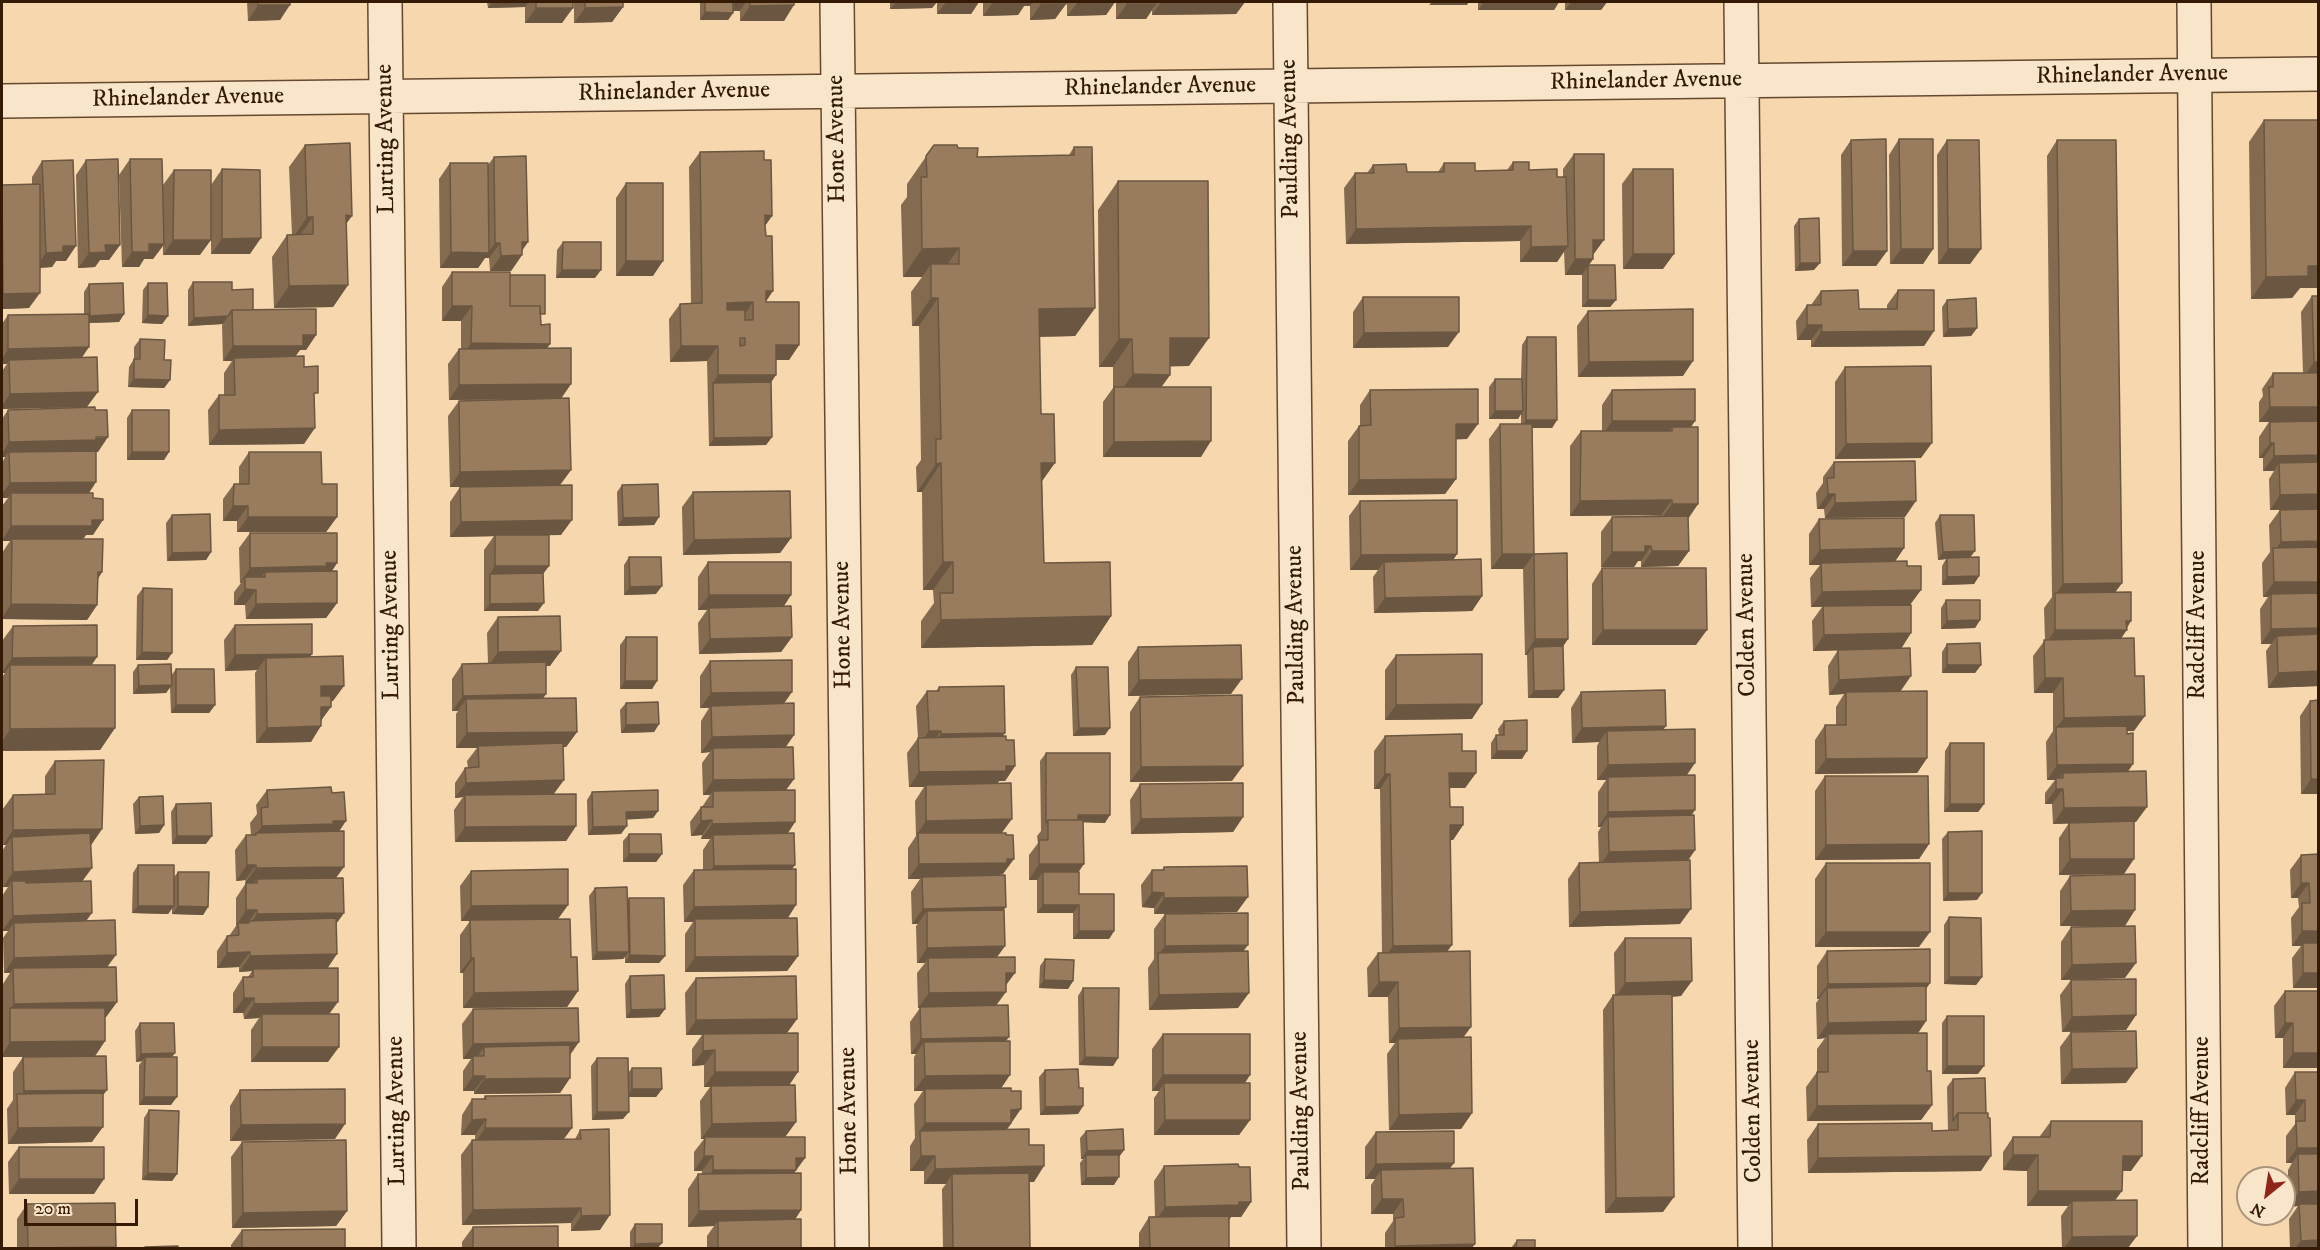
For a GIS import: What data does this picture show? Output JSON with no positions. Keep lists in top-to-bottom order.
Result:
{
  "streets": {
    "street": [
      "Rhinelander Avenue",
      "Lurting Avenue",
      "Hone Avenue",
      "Paulding Avenue",
      "Colden Avenue",
      "Radcliff Avenue"
    ]
  },
  "crossings": [
    ["Rhinelander Avenue", "Lurting Avenue"],
    ["Rhinelander Avenue", "Hone Avenue"],
    ["Rhinelander Avenue", "Paulding Avenue"],
    ["Rhinelander Avenue", "Colden Avenue"],
    ["Rhinelander Avenue", "Radcliff Avenue"]
  ],
  "scale_bar": "20 m",
  "north": "bottom left"
}
